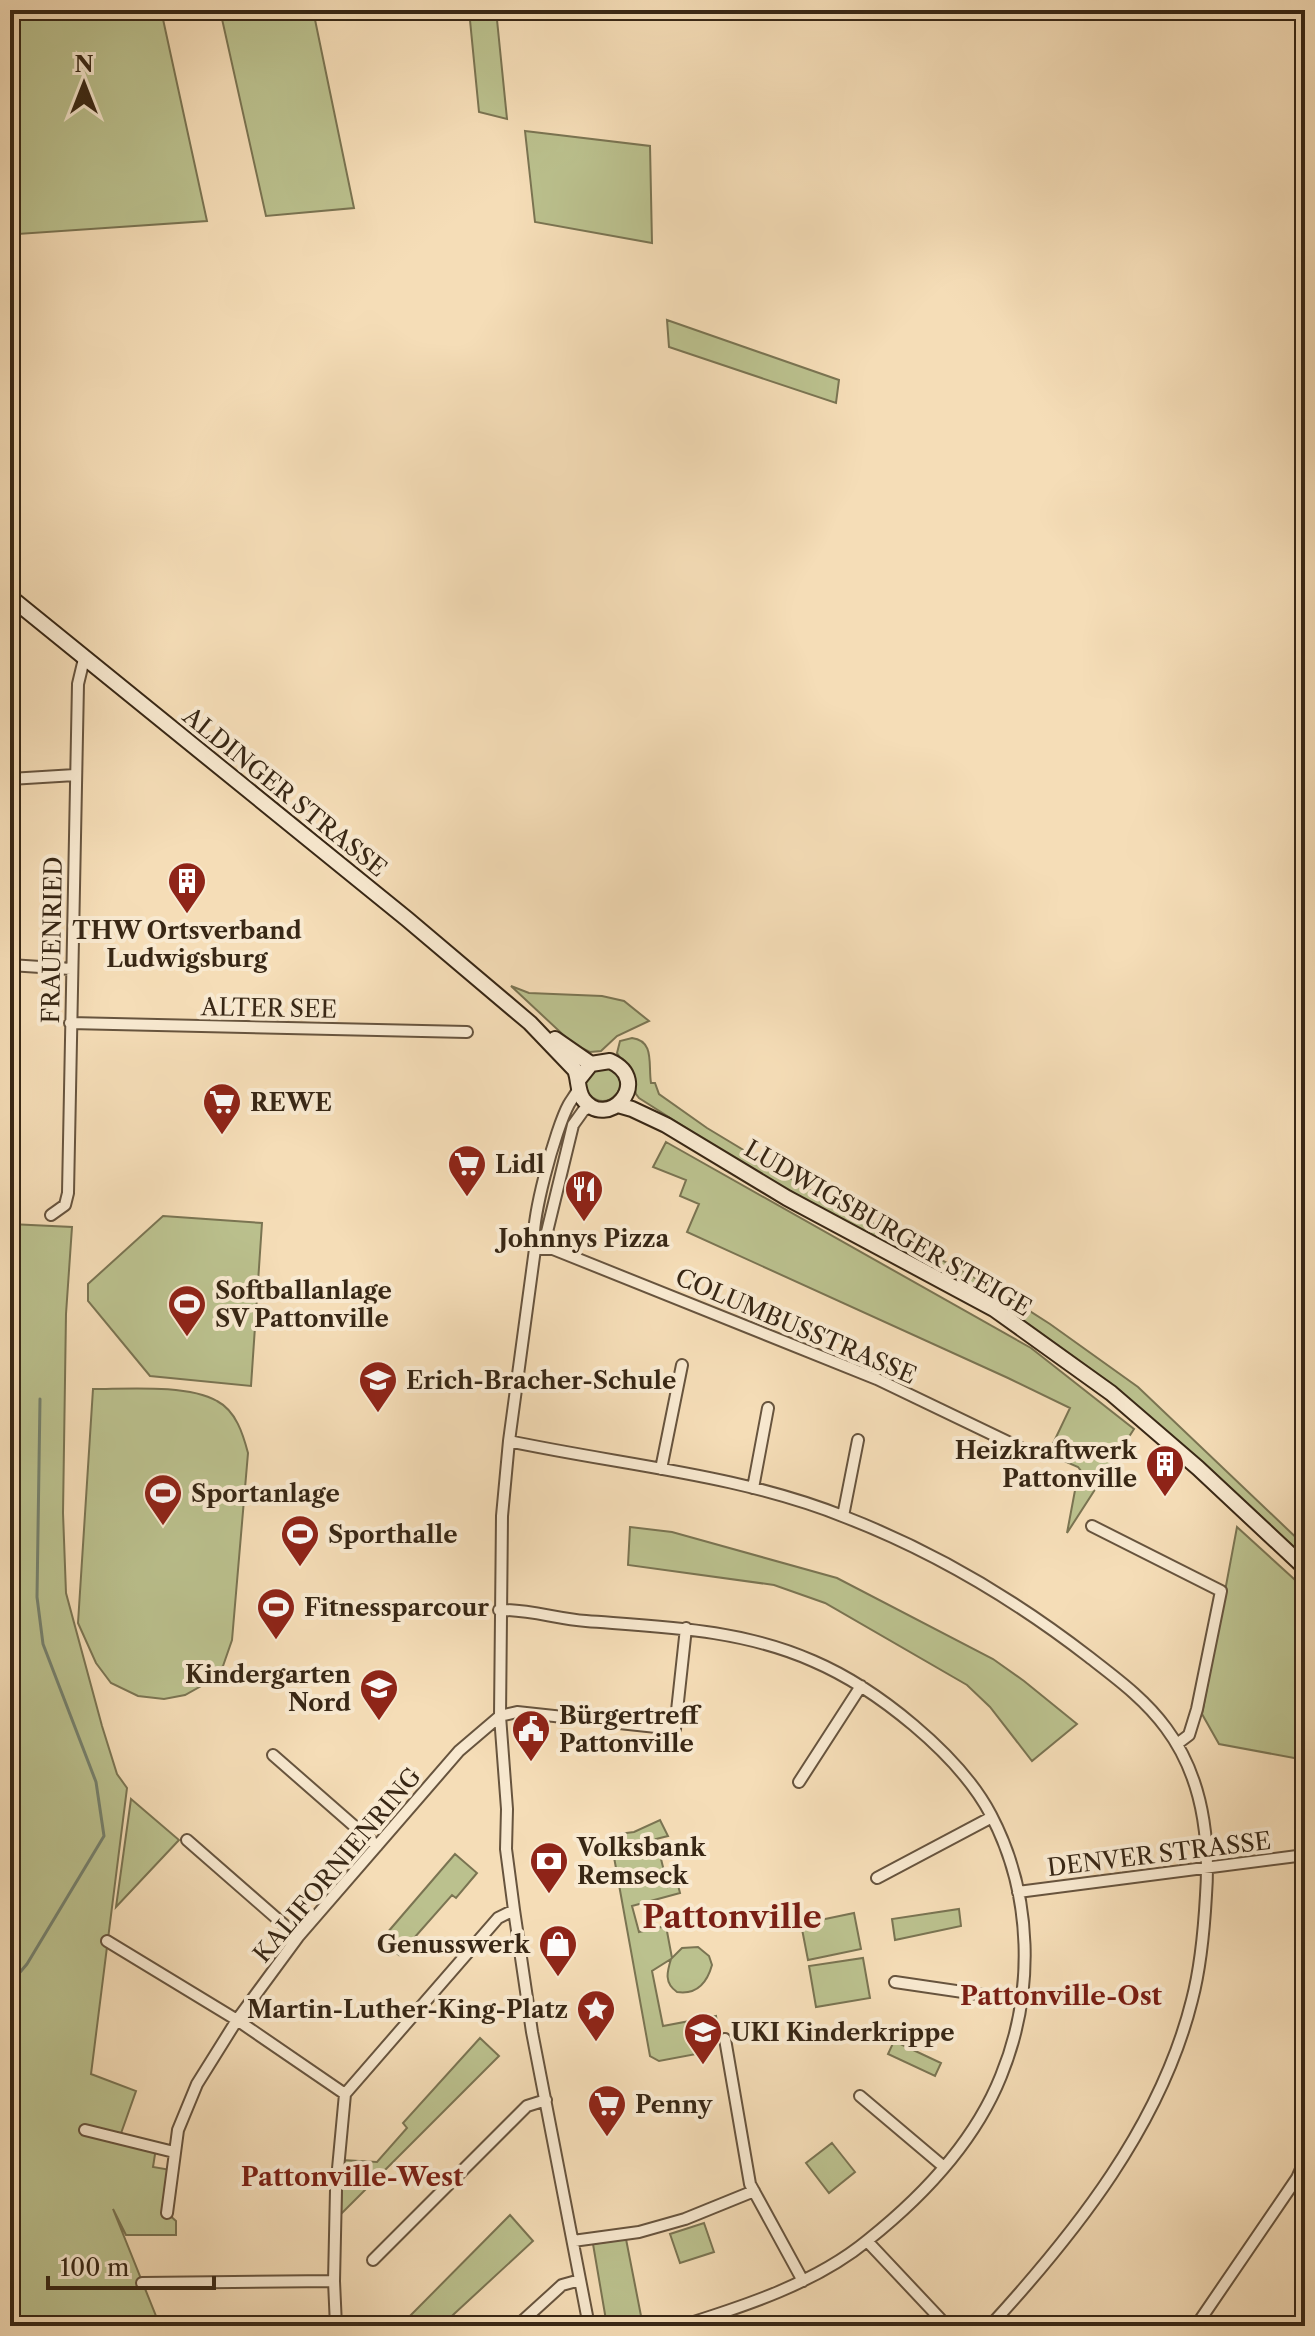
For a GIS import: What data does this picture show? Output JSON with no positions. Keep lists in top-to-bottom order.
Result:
{
  "streets": {
    "main road": ["ALDINGER STRASSE", "LUDWIGSBURGER STEIGE"],
    "street": [
      "FRAUENRIED",
      "ALTER SEE",
      "COLUMBUSSTRASSE",
      "DENVER STRASSE",
      "KALIFORNIENRING"
    ]
  },
  "crossings": [
    ["ALDINGER STRASSE", "FRAUENRIED"],
    ["FRAUENRIED", "ALTER SEE"]
  ],
  "districts": ["Pattonville", "Pattonville-Ost", "Pattonville-West"],
  "places": {
    "building": ["THW Ortsverband Ludwigsburg", "Heizkraftwerk Pattonville"],
    "supermarket": ["REWE", "Lidl", "Penny"],
    "restaurant": ["Johnnys Pizza"],
    "sports": [
      "Softballanlage SV Pattonville",
      "Sportanlage",
      "Sporthalle",
      "Fitnessparcour"
    ],
    "school or university": ["Erich-Bracher-Schule", "Kindergarten Nord", "UKI Kinderkrippe"],
    "public building": ["Bürgertreff Pattonville"],
    "bank": ["Volksbank Remseck"],
    "shop": ["Genusswerk"],
    "place": ["Martin-Luther-King-Platz"]
  },
  "scale_bar": "100 m",
  "north": "top"
}
